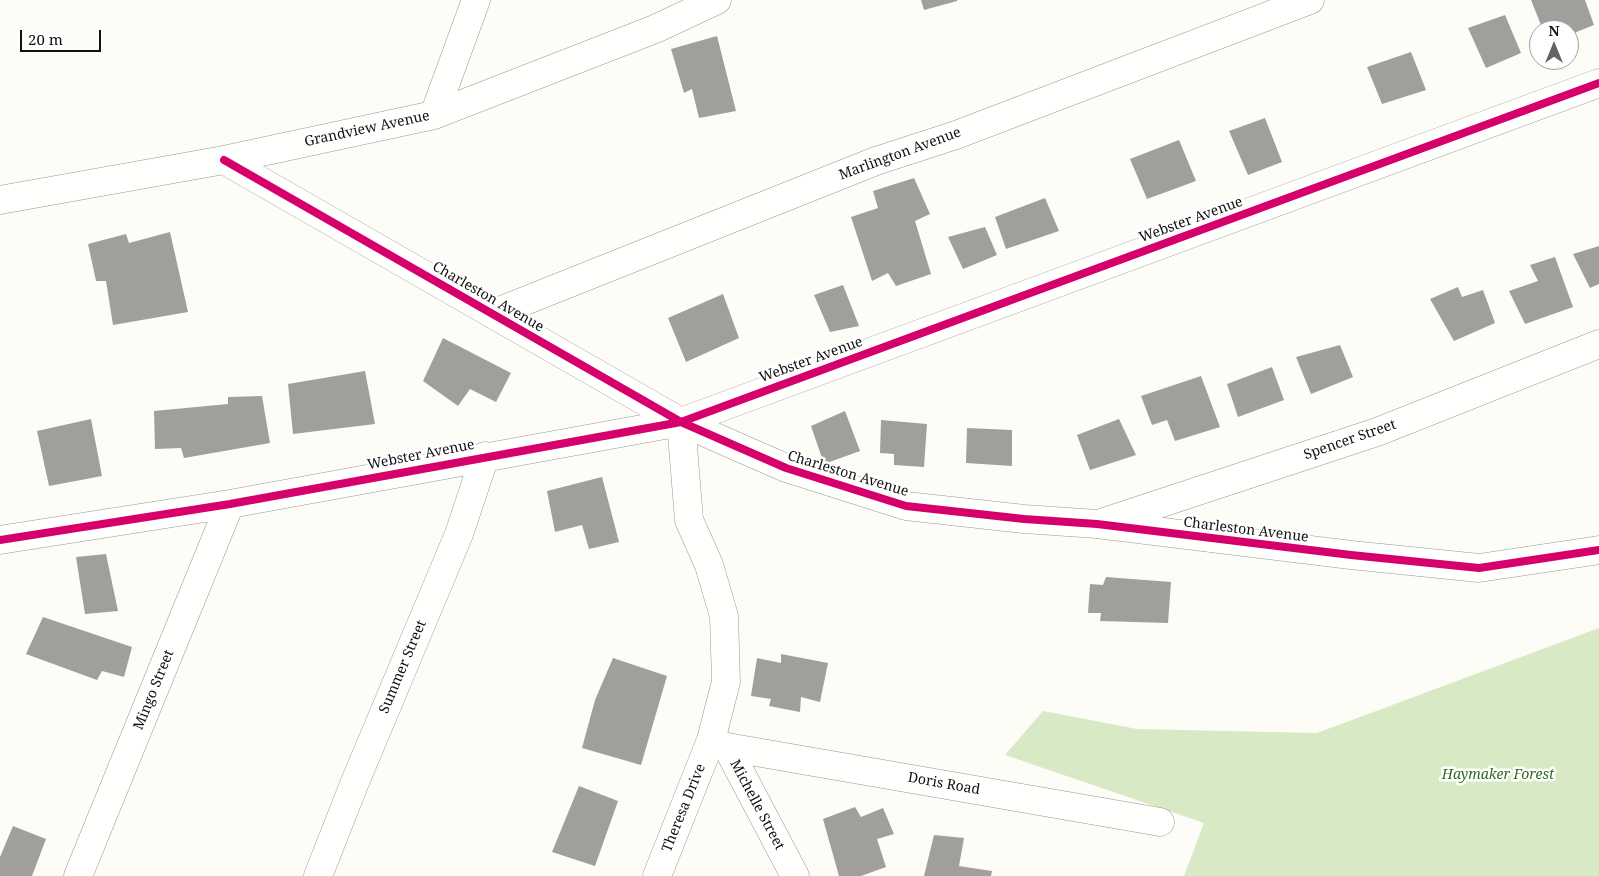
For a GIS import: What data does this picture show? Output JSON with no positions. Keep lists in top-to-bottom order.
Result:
{
  "streets": {
    "street": [
      "Grandview Avenue",
      "Marlington Avenue",
      "Webster Avenue",
      "Charleston Avenue",
      "Spencer Street",
      "Summer Street",
      "Mingo Street",
      "Doris Road",
      "Michelle Street",
      "Theresa Drive"
    ]
  },
  "crossings": [
    ["Grandview Avenue", "Charleston Avenue"],
    ["Marlington Avenue", "Charleston Avenue"],
    ["Webster Avenue", "Charleston Avenue"],
    ["Webster Avenue", "Summer Street"],
    ["Webster Avenue", "Mingo Street"],
    ["Charleston Avenue", "Spencer Street"],
    ["Doris Road", "Michelle Street"],
    ["Doris Road", "Theresa Drive"],
    ["Michelle Street", "Theresa Drive"]
  ],
  "parks": ["Haymaker Forest"],
  "scale_bar": "20 m",
  "north": "top"
}
